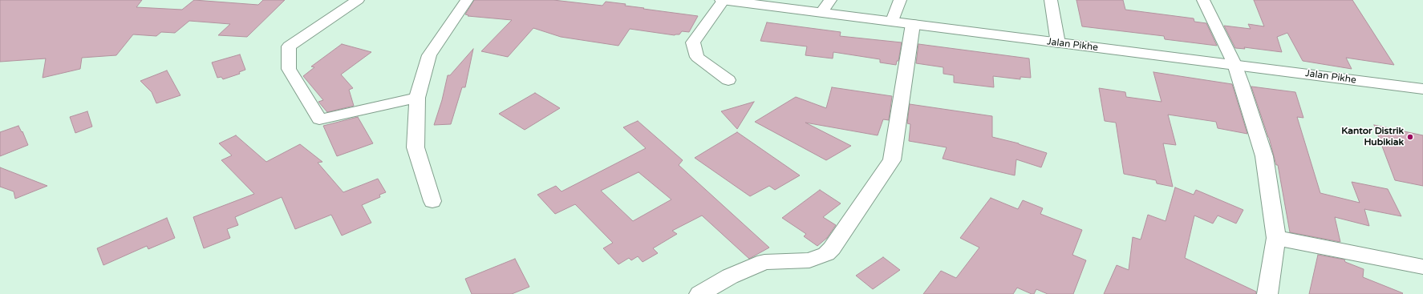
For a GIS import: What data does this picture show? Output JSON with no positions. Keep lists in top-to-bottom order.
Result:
{
  "streets": {
    "highway": ["Jalan Pikhe"]
  },
  "places": ["Kantor Distrik Hubikiak"]
}
